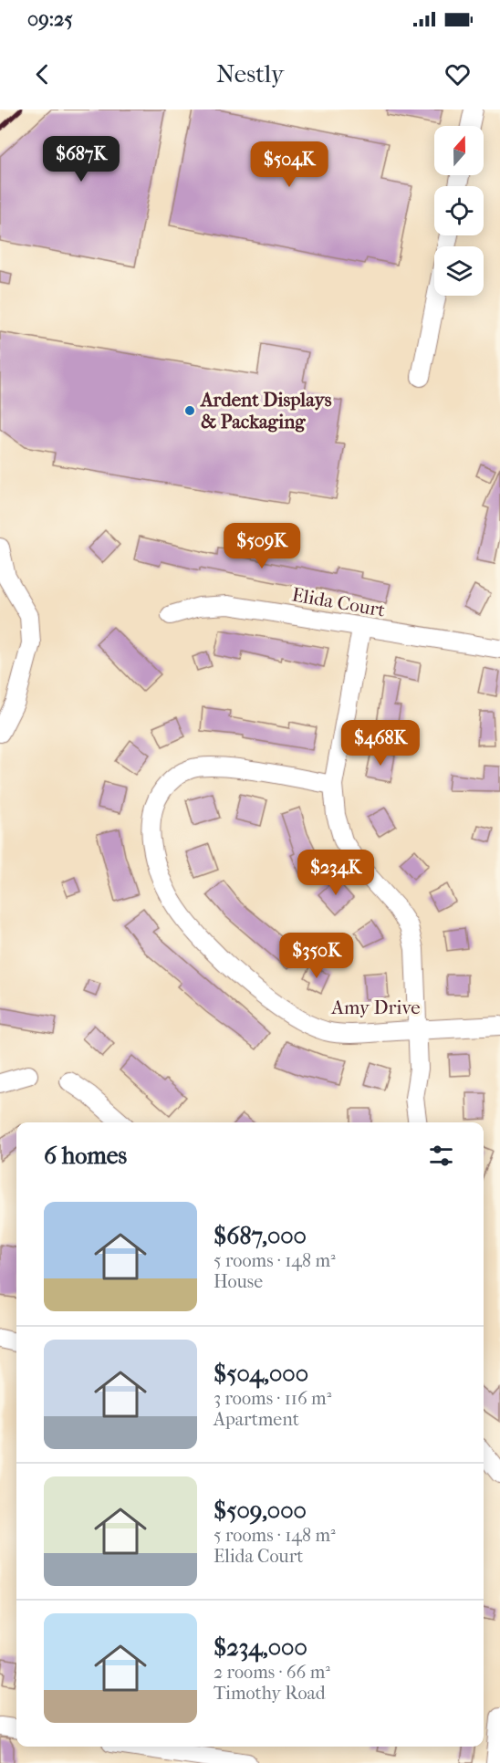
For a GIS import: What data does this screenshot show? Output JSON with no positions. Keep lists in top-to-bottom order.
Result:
{
  "streets": {
    "street": ["Elida Court", "Amy Drive"]
  },
  "places": ["Ardent Displays & Packaging"],
  "north": "top",
  "page": {
    "status": "09:25",
    "header": "Nestly",
    "price": [
      "$687K",
      "$504K",
      "$509K",
      "$468K",
      "$234K",
      "$350K"
    ],
    "heading": "6 homes",
    "list": [
      {
        "name": "$687,000",
        "note": "5 rooms · 148 m² · House"
      },
      {
        "name": "$504,000",
        "note": "3 rooms · 116 m² · Apartment"
      },
      {
        "name": "$509,000",
        "note": "5 rooms · 148 m² · Elida Court"
      },
      {
        "name": "$234,000",
        "note": "2 rooms · 66 m² · Timothy Road"
      }
    ]
  }
}
